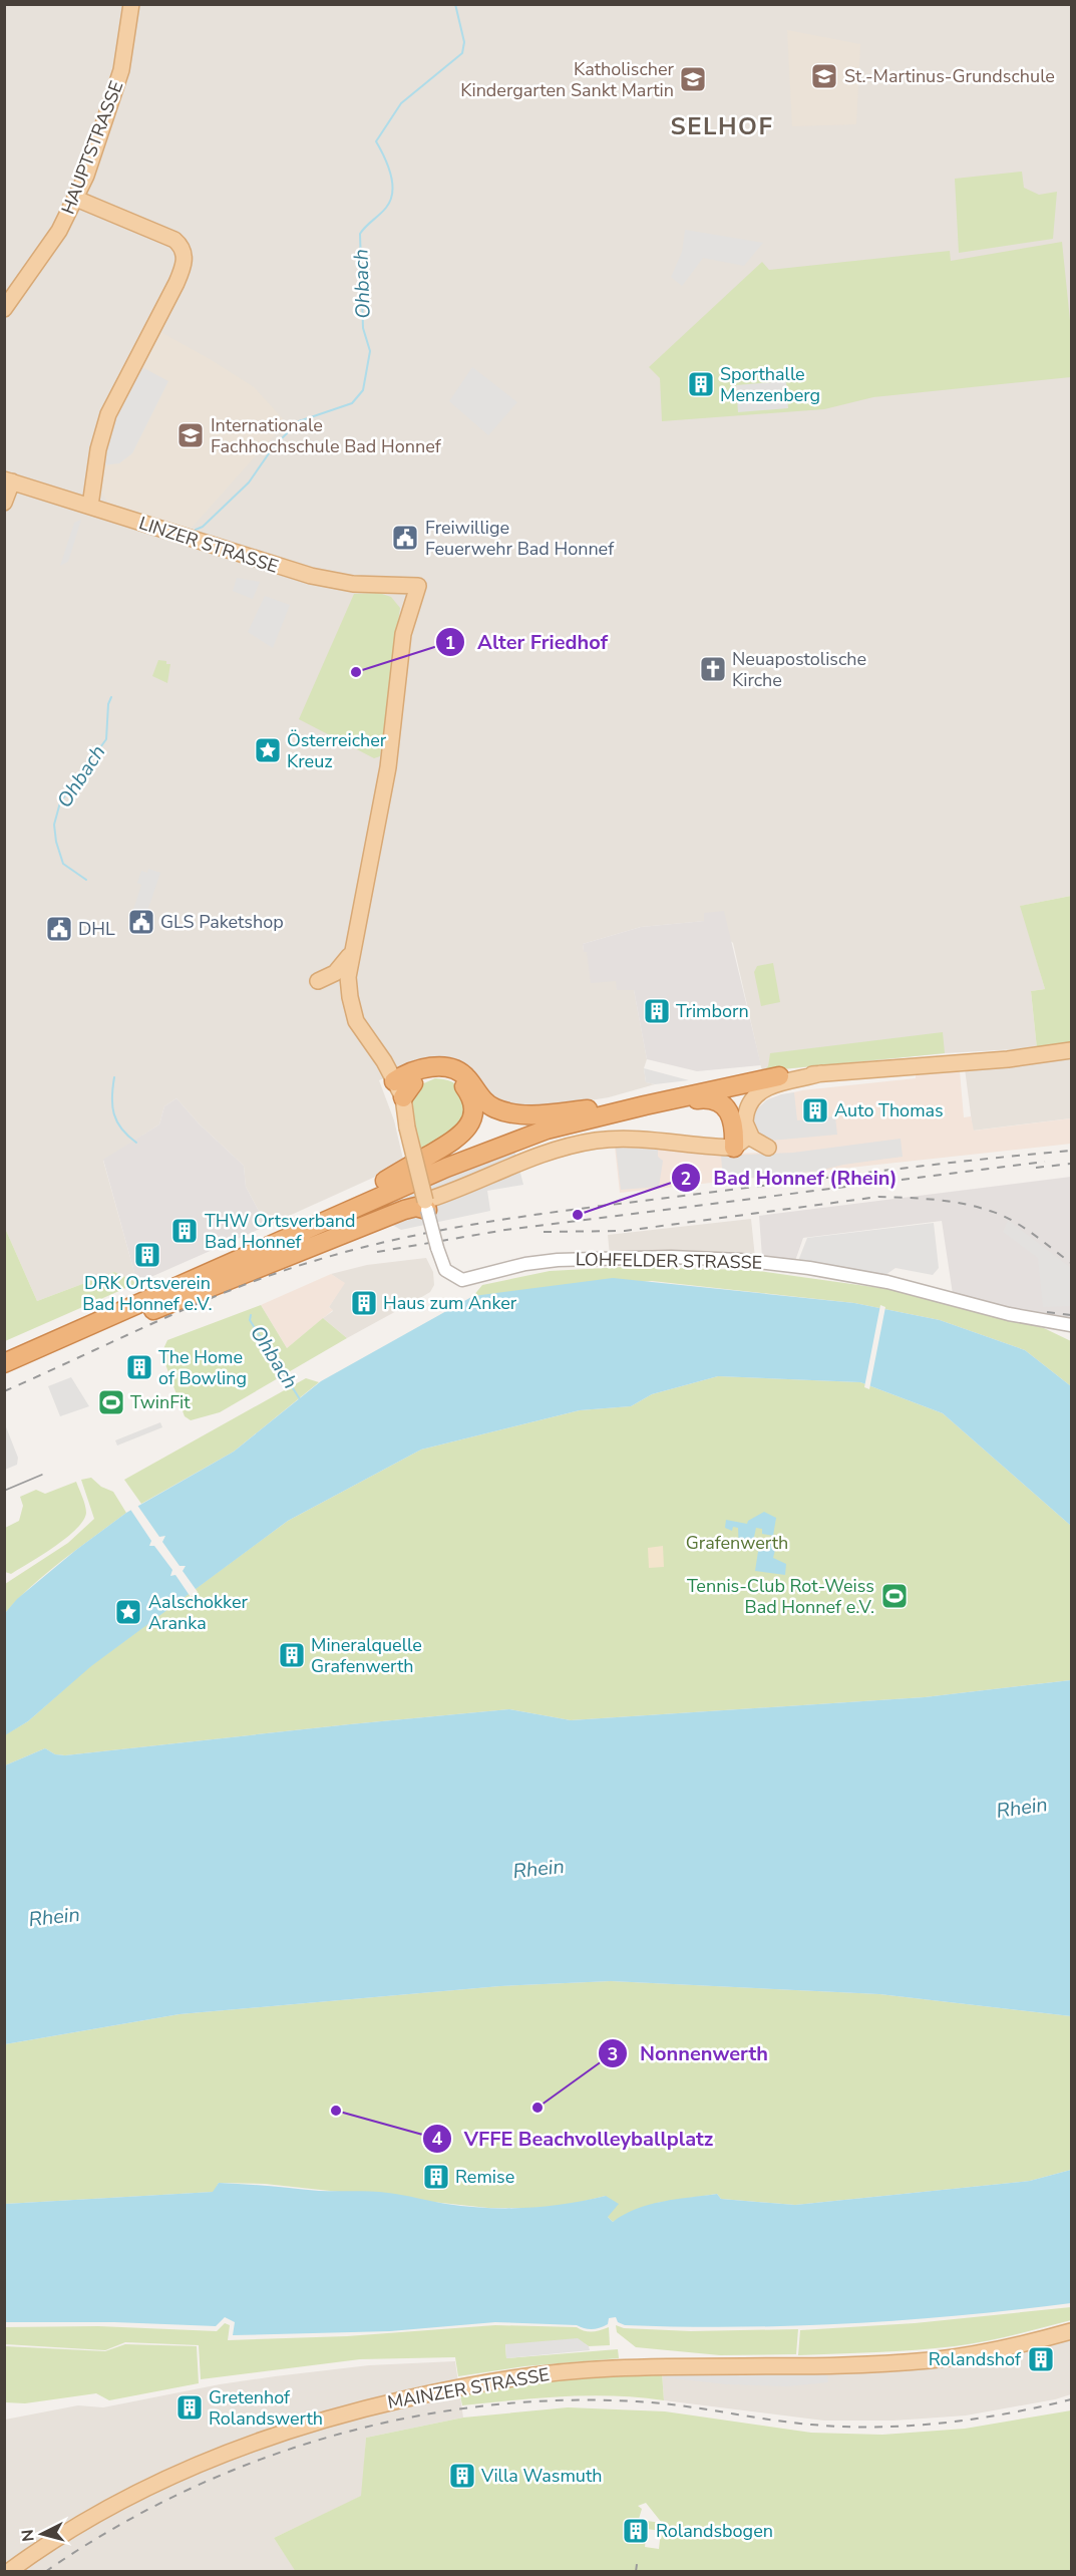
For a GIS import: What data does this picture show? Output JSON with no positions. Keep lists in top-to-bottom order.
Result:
{
  "streets": {
    "main road": ["HAUPTSTRASSE", "LINZER STRASSE", "MAINZER STRASSE"],
    "street": ["LOHFELDER STRASSE"]
  },
  "districts": ["SELHOF"],
  "water": ["Ohbach", "Rhein"],
  "parks": ["Grafenwerth"],
  "places": {
    "school or university": ["St.-Martinus-Grundschule", "Katholischer Kindergarten Sankt Martin", "Internationale Fachhochschule Bad Honnef"],
    "building": [
      "Sporthalle Menzenberg",
      "Trimborn",
      "Auto Thomas",
      "THW Ortsverband Bad Honnef",
      "DRK Ortsverein Bad Honnef e.V.",
      "Haus zum Anker",
      "The Home of Bowling",
      "Mineralquelle Grafenwerth",
      "Remise",
      "Rolandshof",
      "Gretenhof Rolandswerth",
      "Villa Wasmuth",
      "Rolandsbogen"
    ],
    "public building": ["Freiwillige Feuerwehr Bad Honnef", "GLS Paketshop", "DHL"],
    "church": ["Neuapostolische Kirche"],
    "other": [
      "Alter Friedhof",
      "Bad Honnef (Rhein)",
      "Nonnenwerth",
      "VFFE Beachvolleyballplatz"
    ],
    "place": ["Österreicher Kreuz", "Aalschokker Aranka"],
    "sports": ["TwinFit", "Tennis-Club Rot-Weiss Bad Honnef e.V."]
  },
  "north": "left"
}
